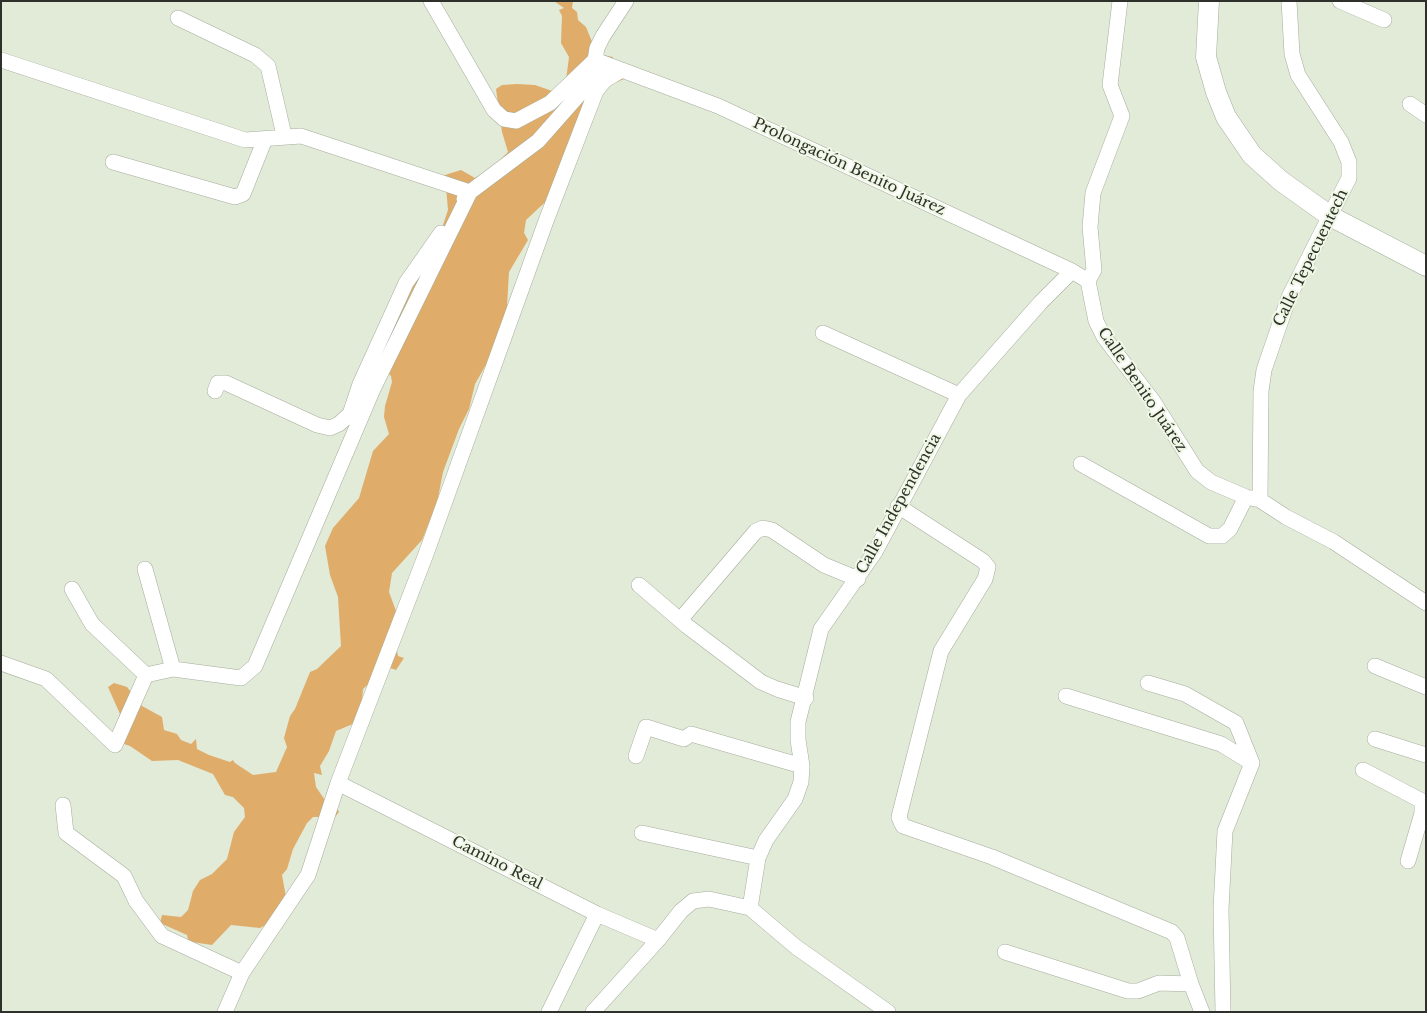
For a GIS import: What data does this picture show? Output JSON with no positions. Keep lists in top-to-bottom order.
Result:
{
  "streets": {
    "street": [
      "Prolongación Benito Juárez",
      "Calle Tepecuentech",
      "Calle Benito Juárez",
      "Calle Independencia",
      "Camino Real"
    ]
  },
  "crossings": [
    ["Prolongación Benito Juárez", "Calle Benito Juárez"],
    ["Prolongación Benito Juárez", "Calle Independencia"],
    ["Calle Tepecuentech", "Calle Benito Juárez"]
  ]
}
